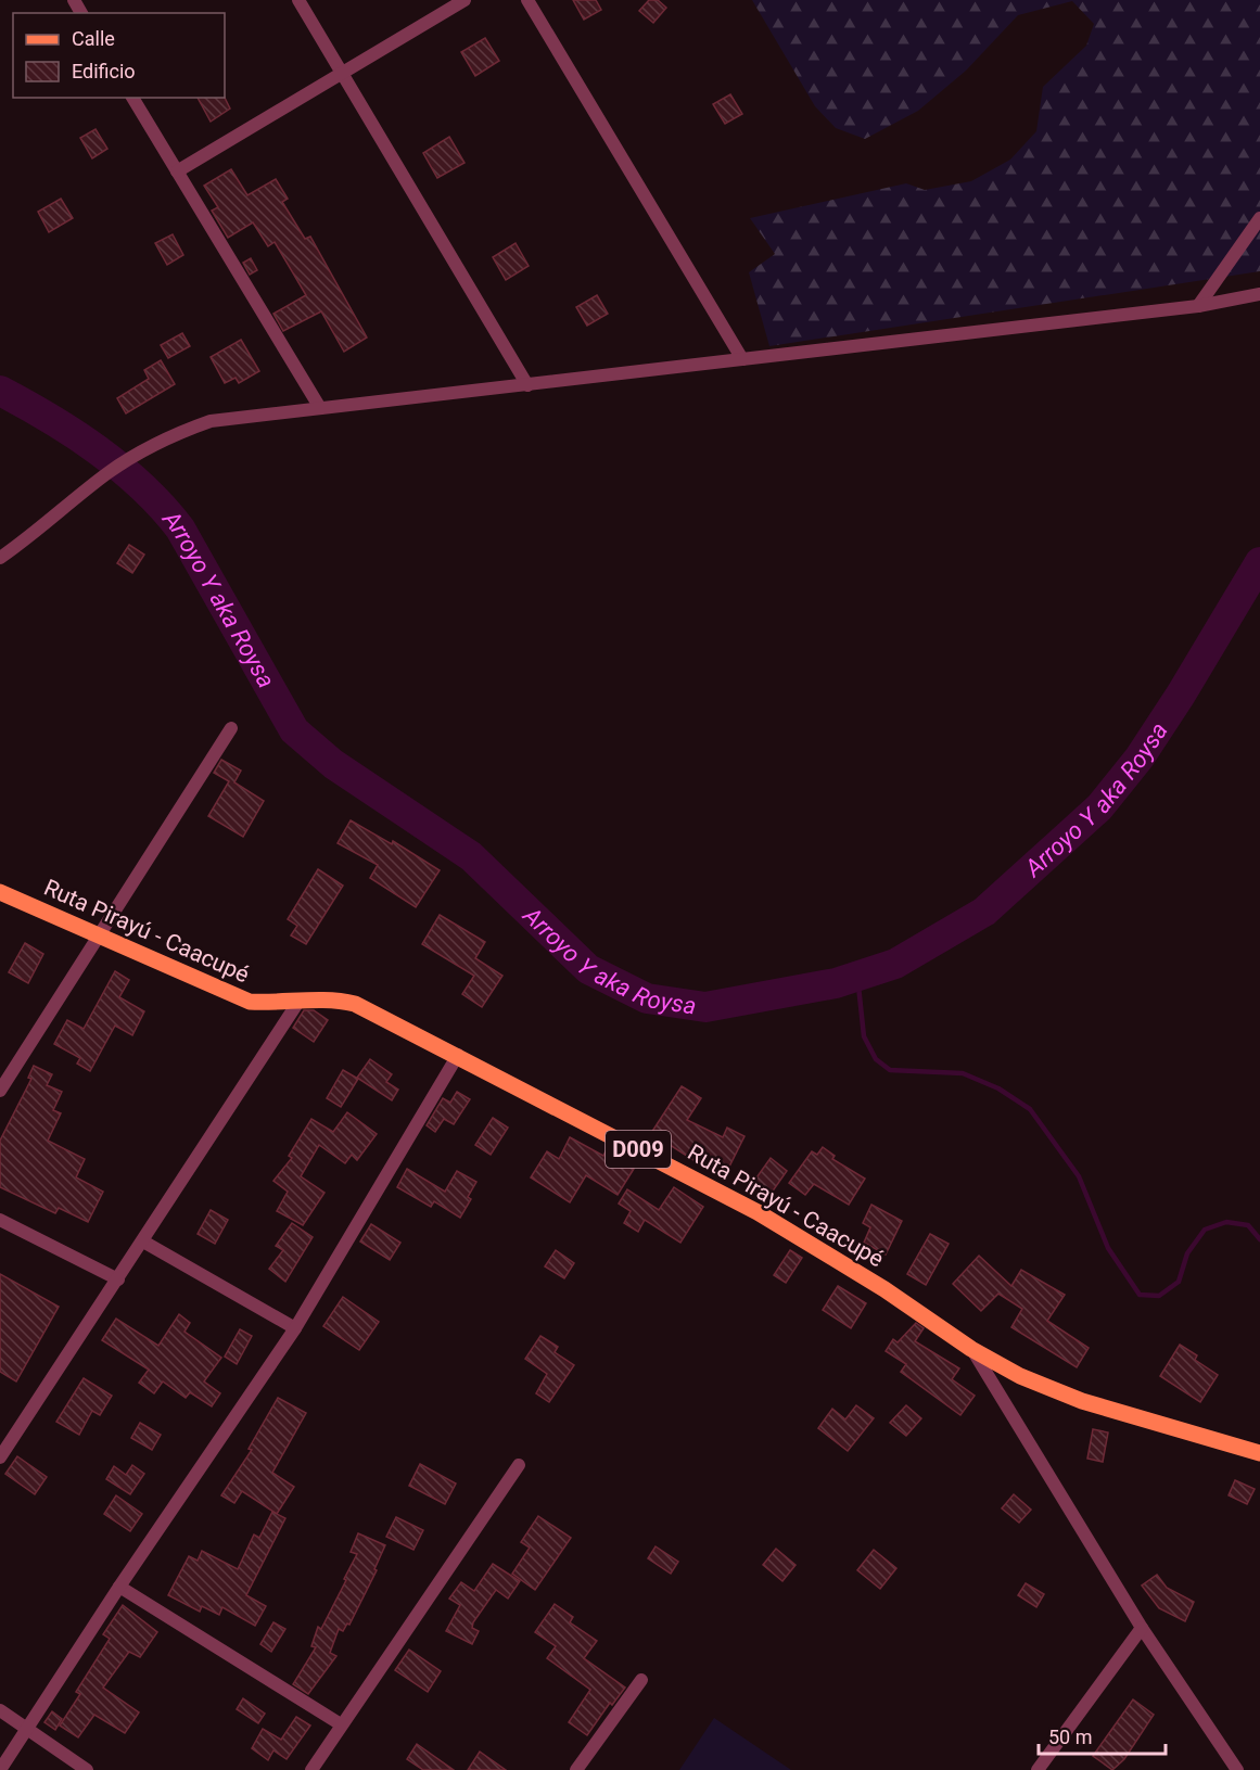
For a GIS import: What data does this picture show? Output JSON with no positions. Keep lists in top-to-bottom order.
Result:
{
  "streets": {
    "main road": ["Ruta Pirayú - Caacupé", "D009"]
  },
  "water": ["Arroyo Y aka Roysa"],
  "legend": ["Calle", "Edificio"],
  "scale_bar": "50 m"
}
